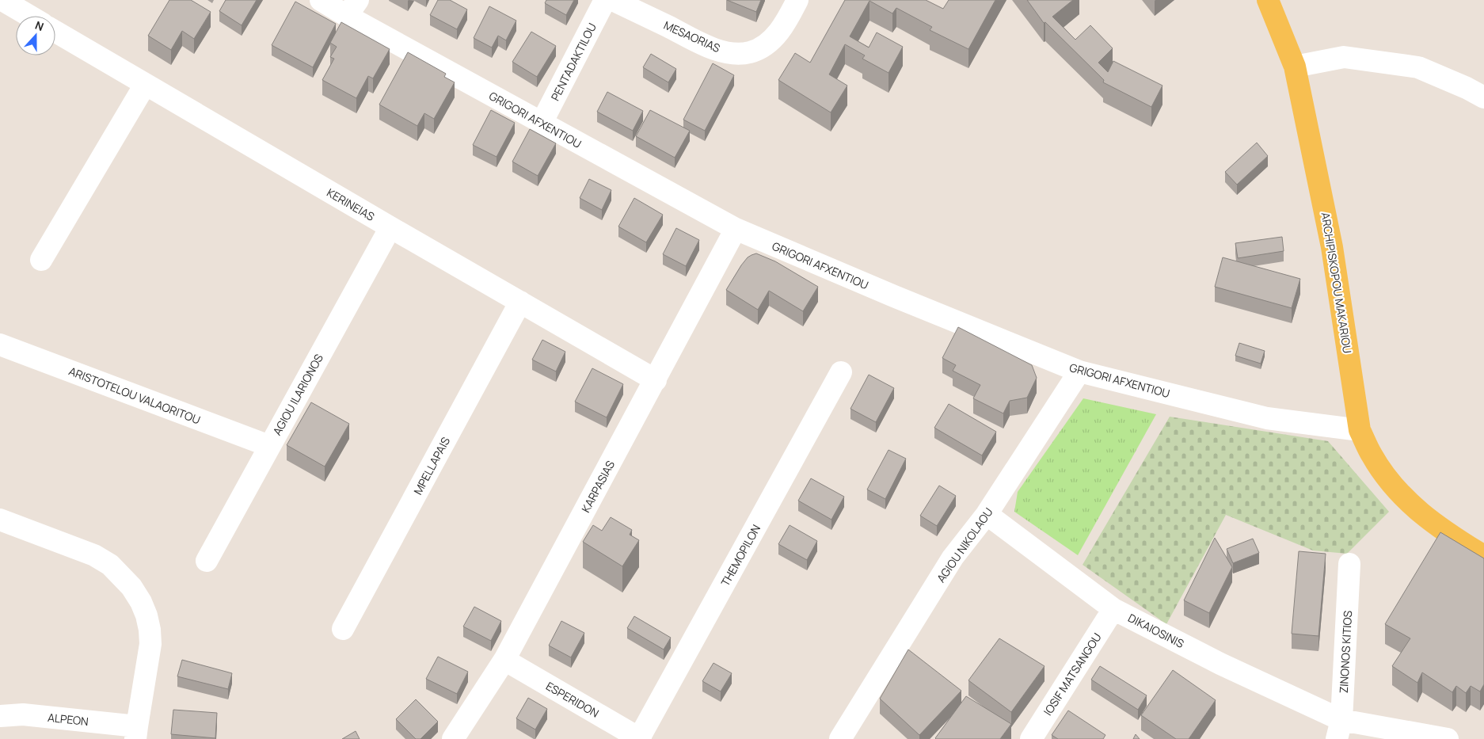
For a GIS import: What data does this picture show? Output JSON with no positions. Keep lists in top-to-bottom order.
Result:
{
  "streets": {
    "main road": ["ARCHIPISKOPOU MAKARIOU"],
    "street": [
      "MESAORIAS",
      "PENTADAKTILOU",
      "GRIGORI AFXENTIOU",
      "KERINEIAS",
      "AGIOU ILARIONOS",
      "ARISTOTELOU VALAORITOU",
      "MPELLAPAIS",
      "KARPASIAS",
      "AGIOU NIKOLAOU",
      "THEMOPILON",
      "DIKAIOSINIS",
      "ZINONOS KITIOS",
      "IOSIF MATSANGOU",
      "ESPERIDON",
      "ALPEON"
    ]
  },
  "crossings": [
    ["PENTADAKTILOU", "GRIGORI AFXENTIOU"],
    ["GRIGORI AFXENTIOU", "ARCHIPISKOPOU MAKARIOU"],
    ["GRIGORI AFXENTIOU", "KARPASIAS"],
    ["GRIGORI AFXENTIOU", "AGIOU NIKOLAOU"],
    ["KERINEIAS", "AGIOU ILARIONOS"],
    ["KERINEIAS", "MPELLAPAIS"],
    ["KERINEIAS", "KARPASIAS"],
    ["AGIOU ILARIONOS", "ARISTOTELOU VALAORITOU"],
    ["KARPASIAS", "ESPERIDON"],
    ["AGIOU NIKOLAOU", "DIKAIOSINIS"],
    ["THEMOPILON", "ESPERIDON"],
    ["DIKAIOSINIS", "ZINONOS KITIOS"],
    ["DIKAIOSINIS", "IOSIF MATSANGOU"]
  ],
  "north": "top"
}
